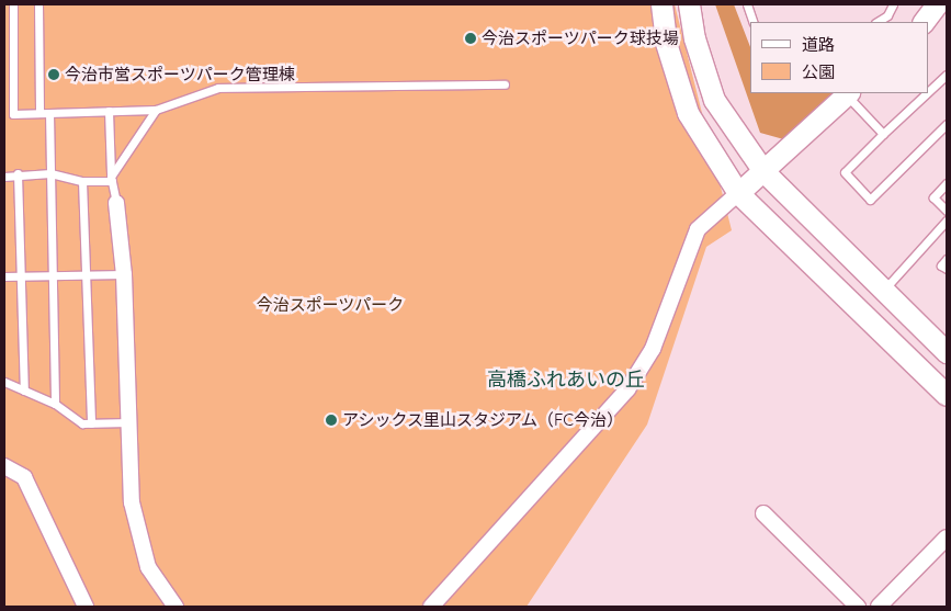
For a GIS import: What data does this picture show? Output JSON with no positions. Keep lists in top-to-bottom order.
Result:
{
  "districts": ["高橋ふれあいの丘"],
  "parks": ["今治スポーツパーク"],
  "places": ["今治スポーツパーク球技場", "今治市営スポーツパーク管理棟", "アシックス里山スタジアム（FC今治）"],
  "legend": ["道路", "公園"]
}
